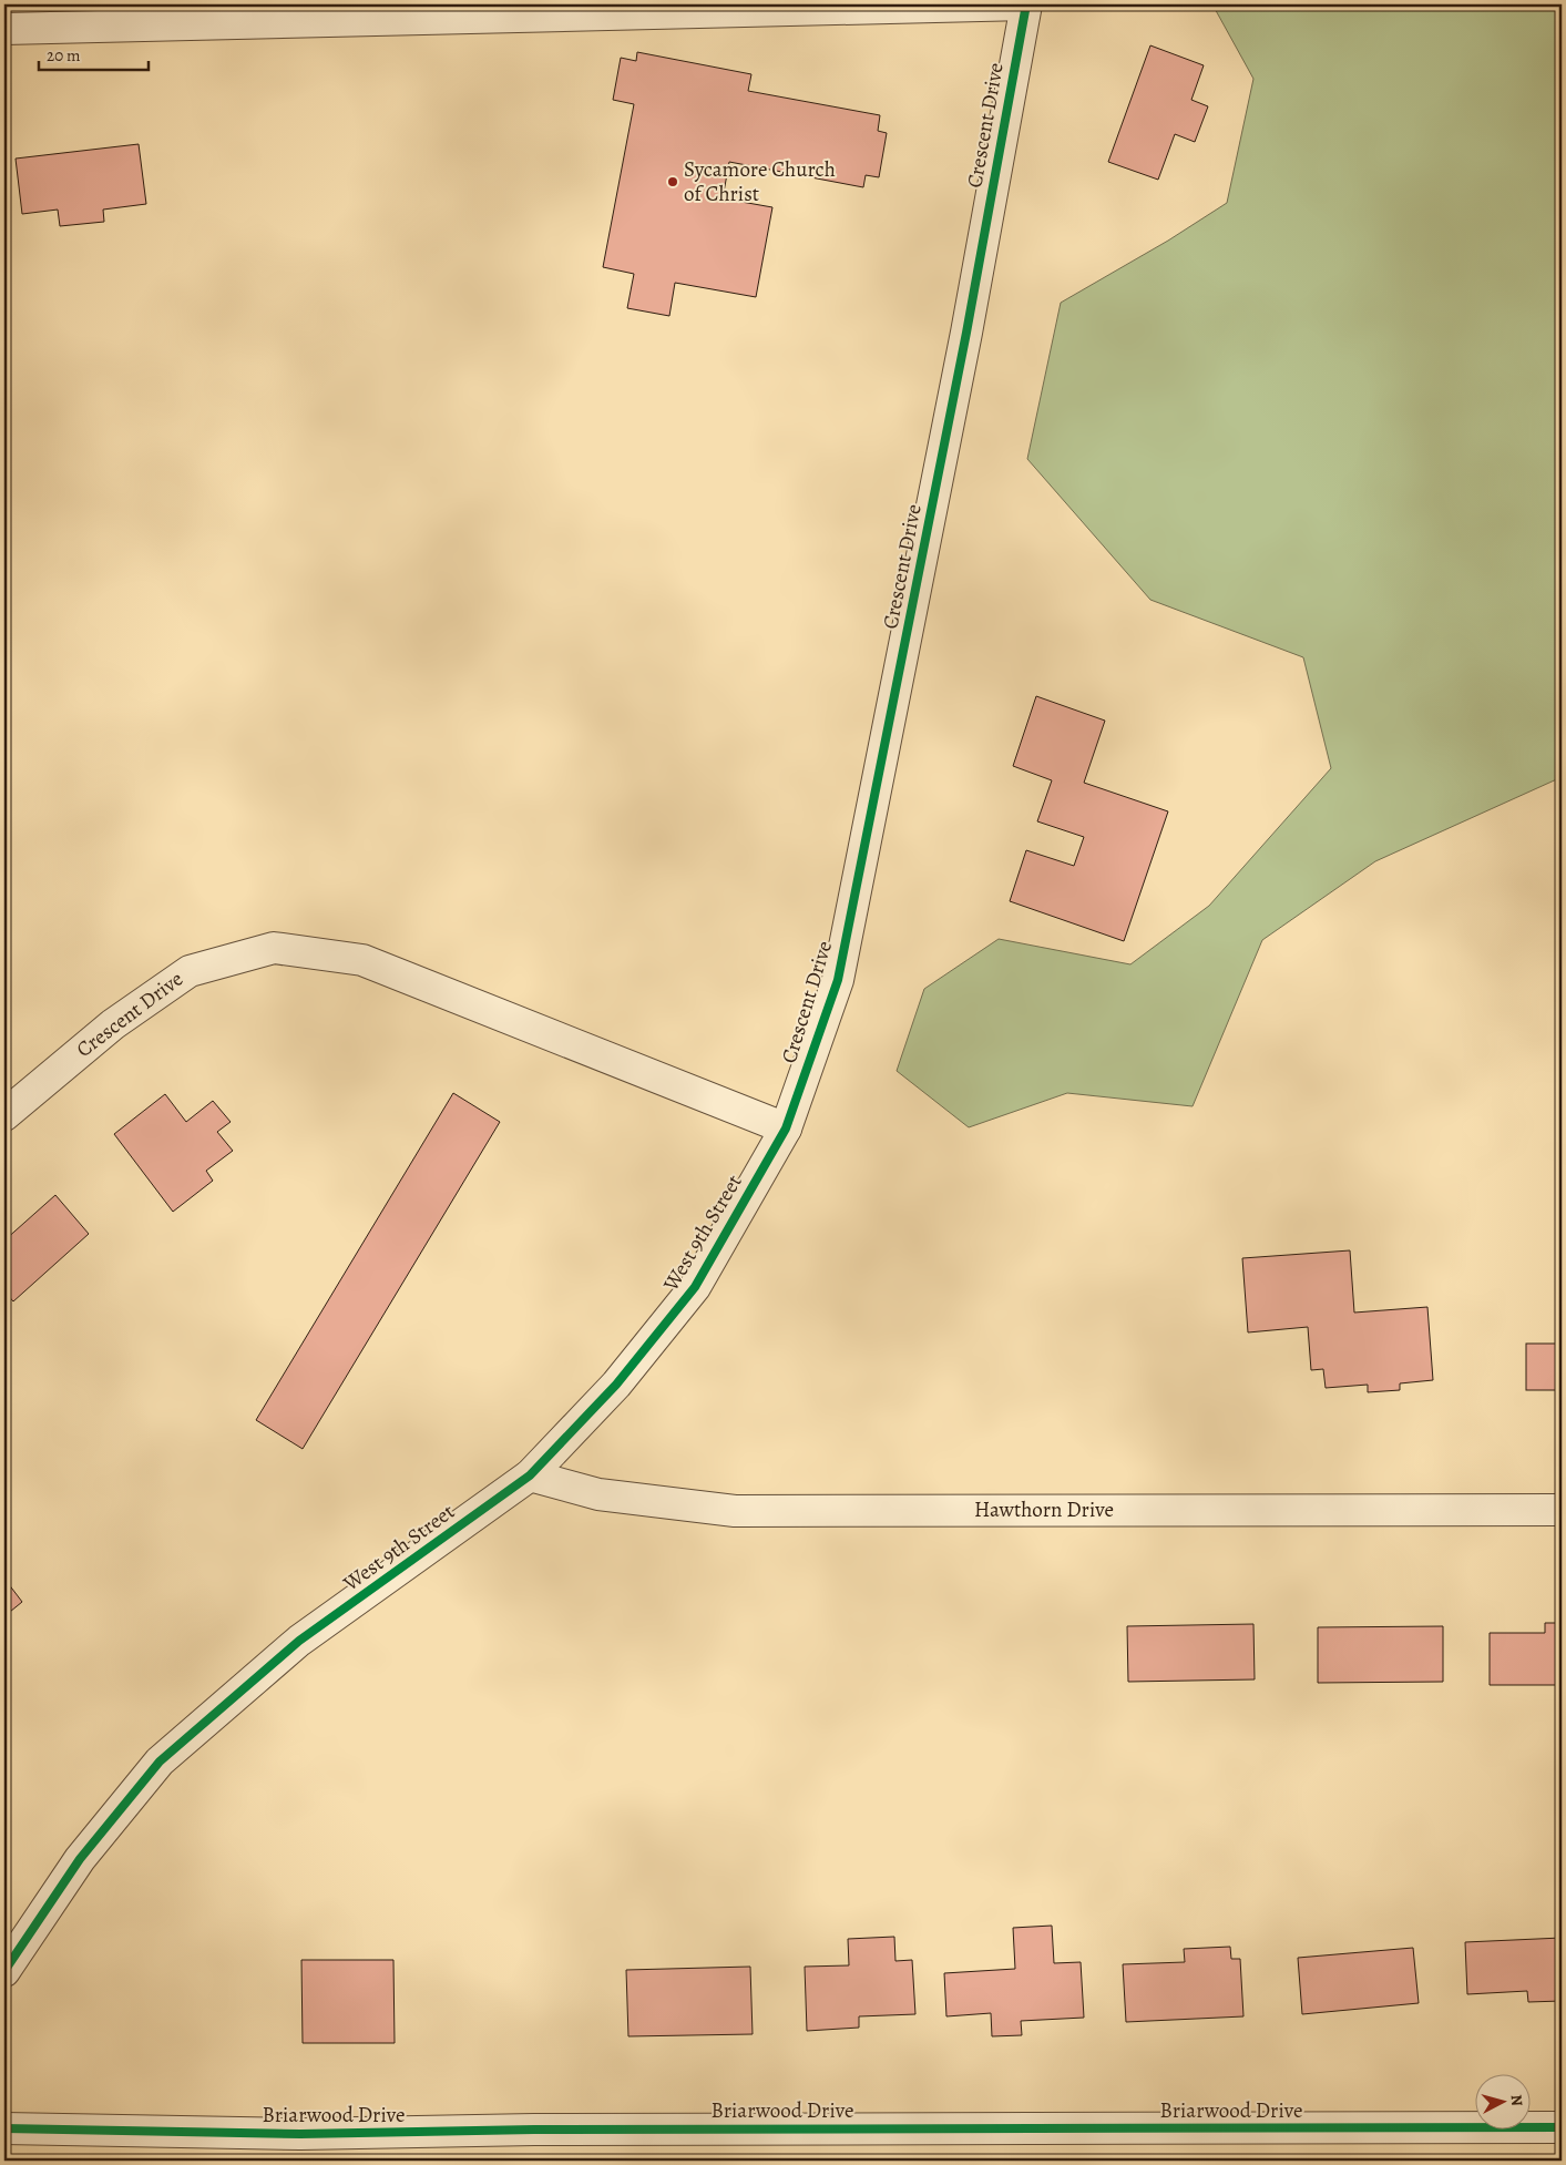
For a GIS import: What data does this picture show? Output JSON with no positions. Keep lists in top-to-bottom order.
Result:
{
  "streets": {
    "street": [
      "Crescent Drive",
      "West 9th Street",
      "Hawthorn Drive",
      "Briarwood Drive"
    ]
  },
  "crossings": [
    ["Crescent Drive", "West 9th Street"],
    ["West 9th Street", "Hawthorn Drive"]
  ],
  "places": ["Sycamore Church of Christ"],
  "scale_bar": "20 m",
  "north": "right"
}
